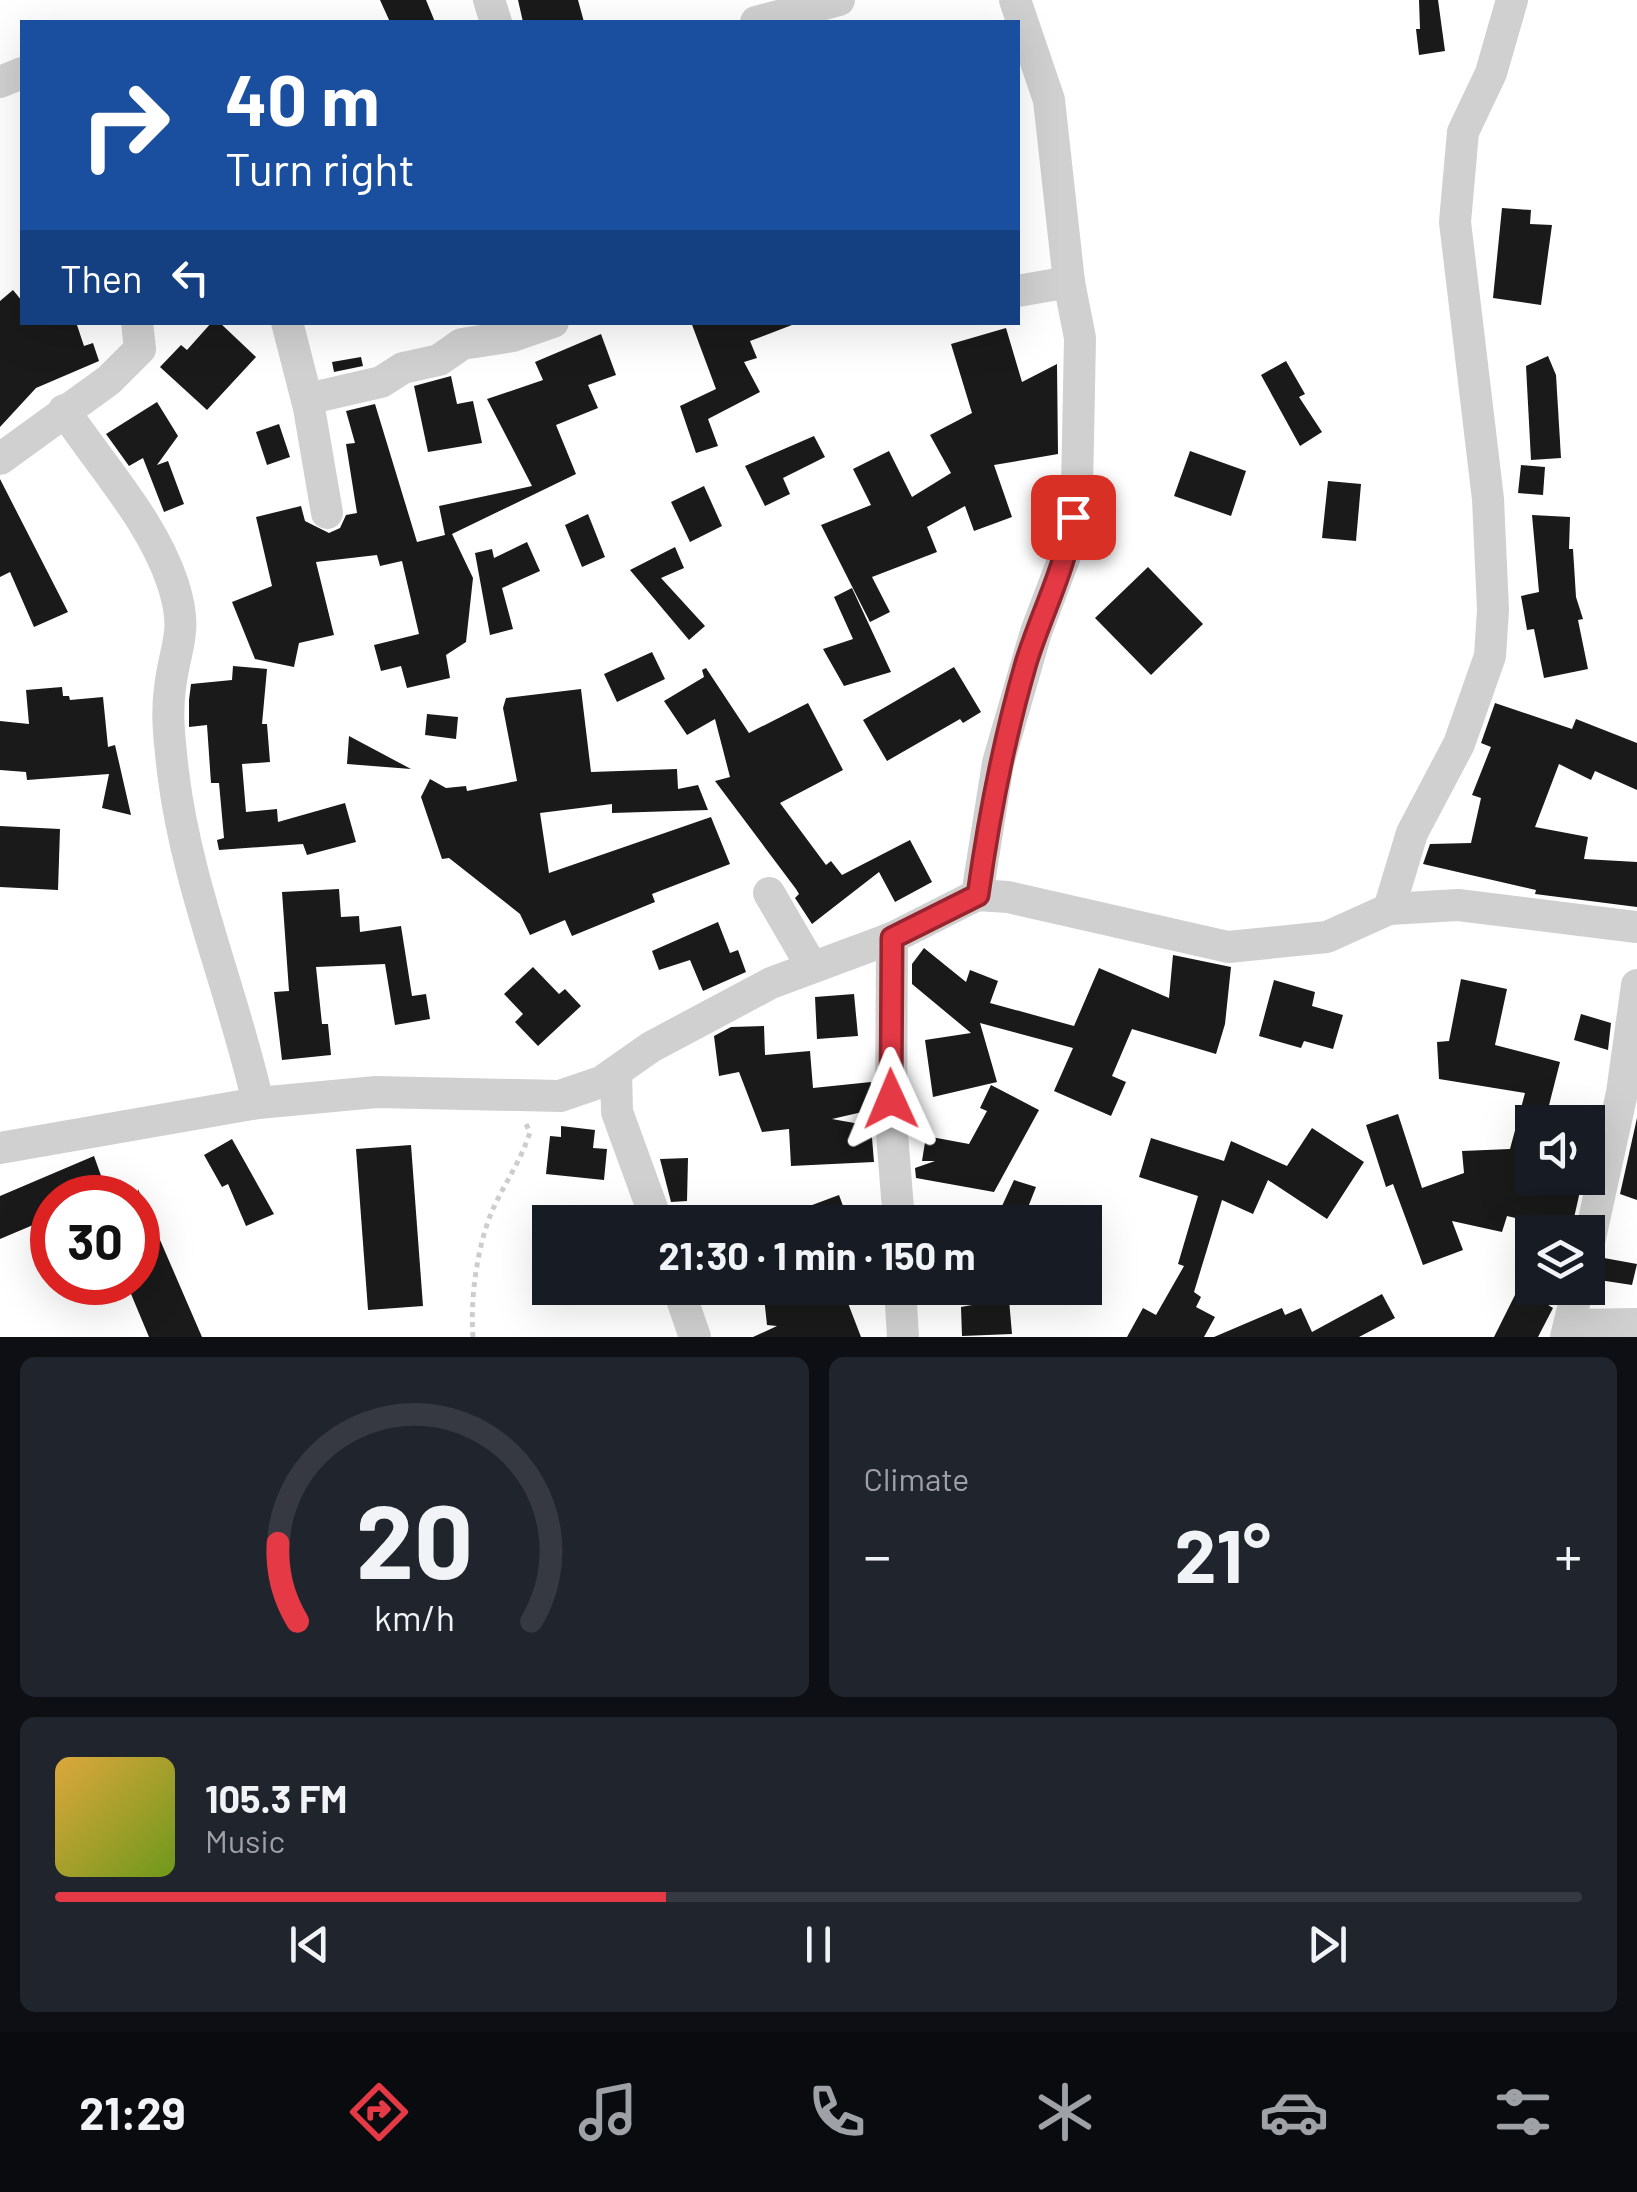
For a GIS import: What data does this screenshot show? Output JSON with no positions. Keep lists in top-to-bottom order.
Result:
{
  "page": {
    "turn": ["40 m", "Turn right"],
    "then": "Then",
    "limit": "30",
    "trip": "21:30 · 1 min · 150 m",
    "tile": "Climate",
    "heat": ["−", "21°", "+"],
    "song": ["105.3 FM", "Music"],
    "tabs": "21:29",
    "gauge": ["20", "km/h"]
  }
}
